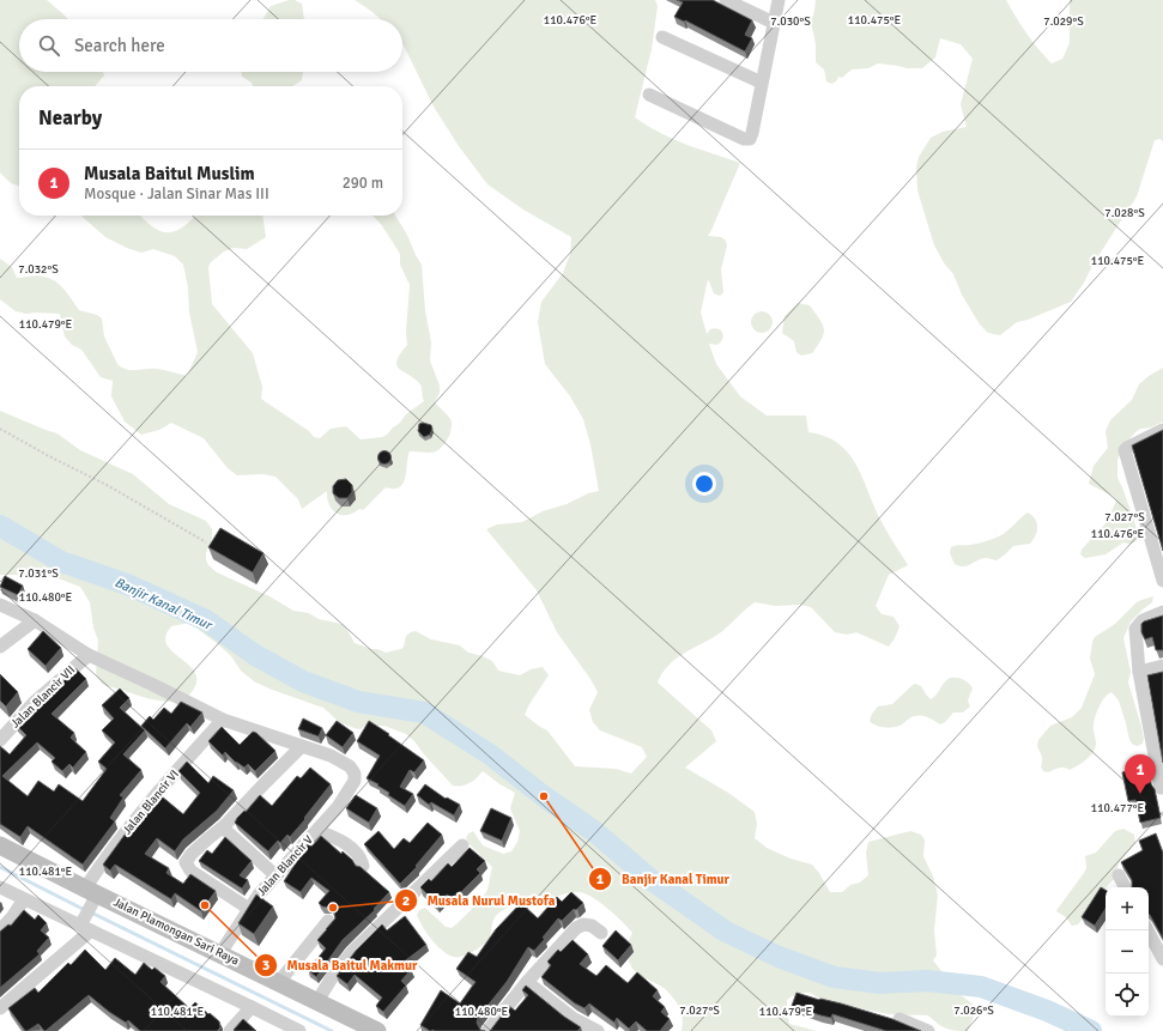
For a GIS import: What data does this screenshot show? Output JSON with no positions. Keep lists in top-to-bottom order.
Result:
{
  "streets": {
    "street": [
      "Jalan Blancir VII",
      "Jalan Blancir VI",
      "Jalan Blancir V",
      "Jalan Plamongan Sari Raya"
    ]
  },
  "crossings": [
    ["Jalan Blancir VI", "Jalan Plamongan Sari Raya"],
    ["Jalan Blancir V", "Jalan Plamongan Sari Raya"]
  ],
  "water": ["Banjir Kanal Timur"],
  "places": ["Banjir Kanal Timur", "Musala Baitul Makmur", "Musala Nurul Mustofa"],
  "page": {
    "search": "Search here",
    "heading": "Nearby",
    "list": [
      {
        "mark": "1",
        "name": "Musala Baitul Muslim",
        "note": "Mosque · Jalan Sinar Mas III",
        "value": "290 m"
      }
    ],
    "pins": "1",
    "map_buttons": ["+", "−"]
  },
  "coordinates": [
    "110.476°E",
    "110.475°E",
    "7.030°S",
    "7.029°S",
    "7.028°S",
    "7.032°S",
    "110.479°E",
    "7.027°S",
    "7.031°S",
    "110.480°E",
    "110.477°E",
    "110.481°E",
    "7.026°S"
  ]
}
